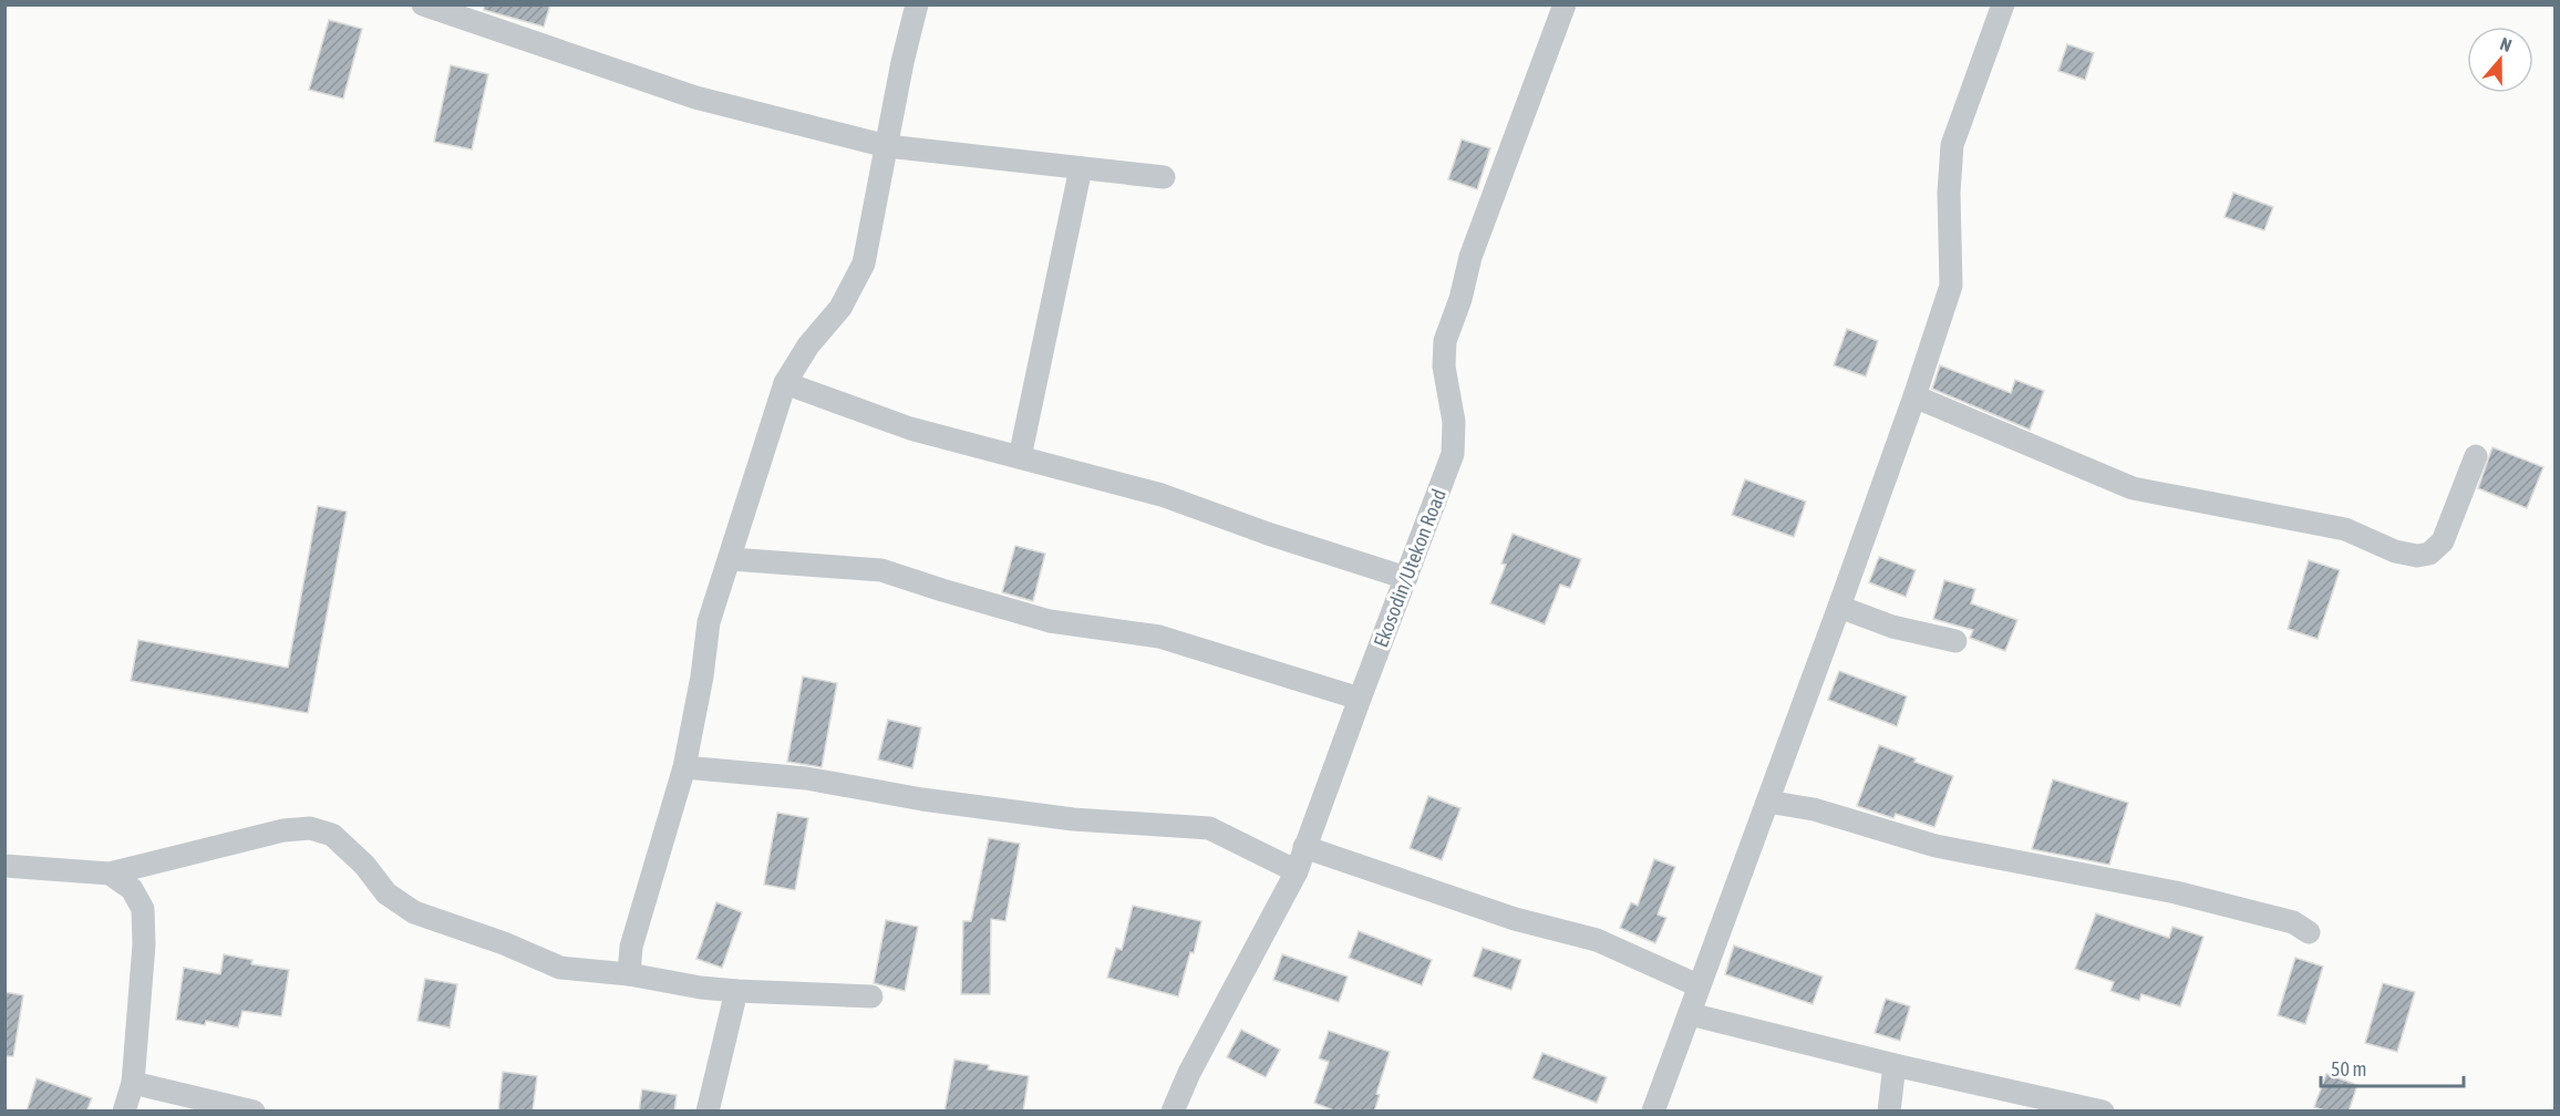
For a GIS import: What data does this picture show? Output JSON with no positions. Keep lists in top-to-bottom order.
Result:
{
  "streets": {
    "street": ["Ekosodin/Utekon Road"]
  },
  "scale_bar": "50 m",
  "north": "top"
}
